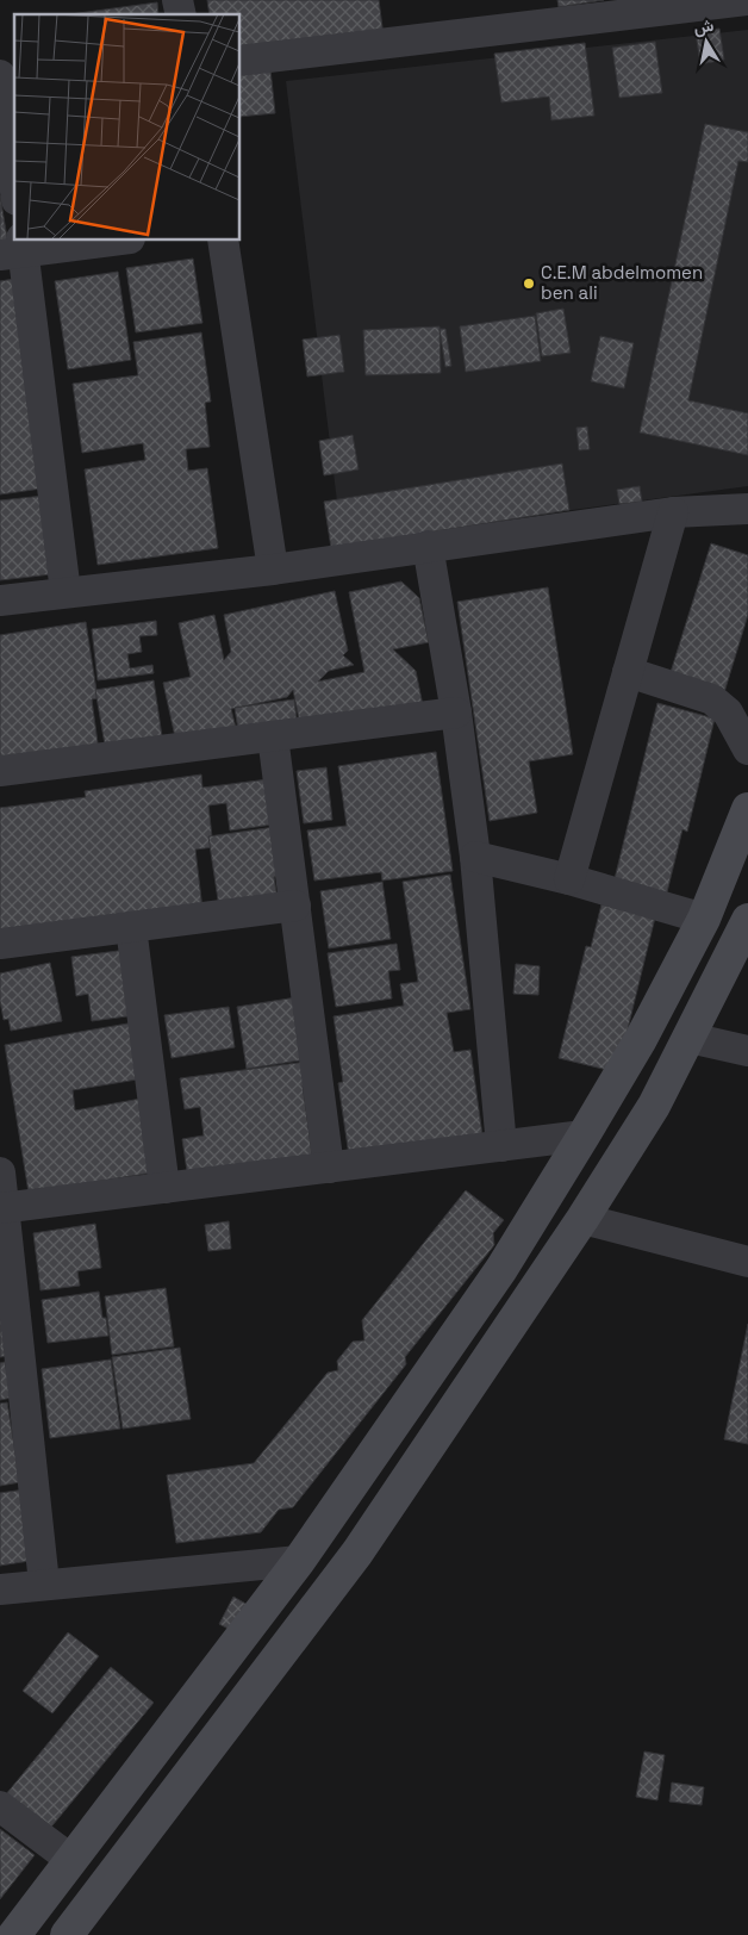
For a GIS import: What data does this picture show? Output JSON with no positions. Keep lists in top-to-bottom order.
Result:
{
  "places": ["C.E.M abdelmomen ben ali"],
  "north": "top"
}
